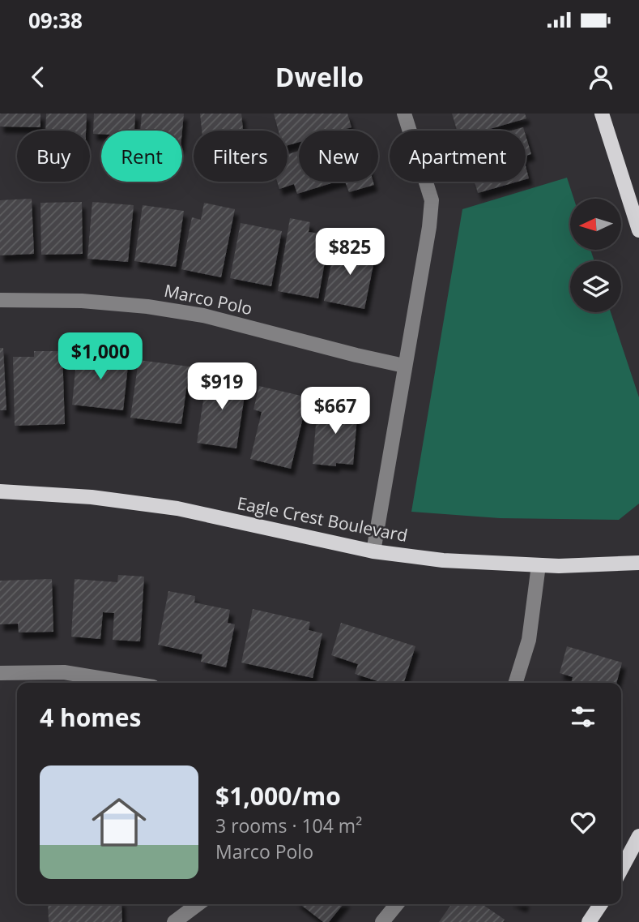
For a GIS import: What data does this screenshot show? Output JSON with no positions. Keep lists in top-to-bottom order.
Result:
{
  "streets": {
    "main road": ["Eagle Crest Boulevard"],
    "street": ["Marco Polo"]
  },
  "north": "left",
  "page": {
    "status": "09:38",
    "header": "Dwello",
    "chip": [
      "Buy",
      "Rent",
      "Filters",
      "New",
      "Apartment"
    ],
    "price": [
      "$825",
      "$1,000",
      "$919",
      "$667"
    ],
    "heading": "4 homes",
    "list": [
      {
        "name": "$1,000/mo",
        "note": "3 rooms · 104 m² · Marco Polo"
      }
    ]
  }
}
